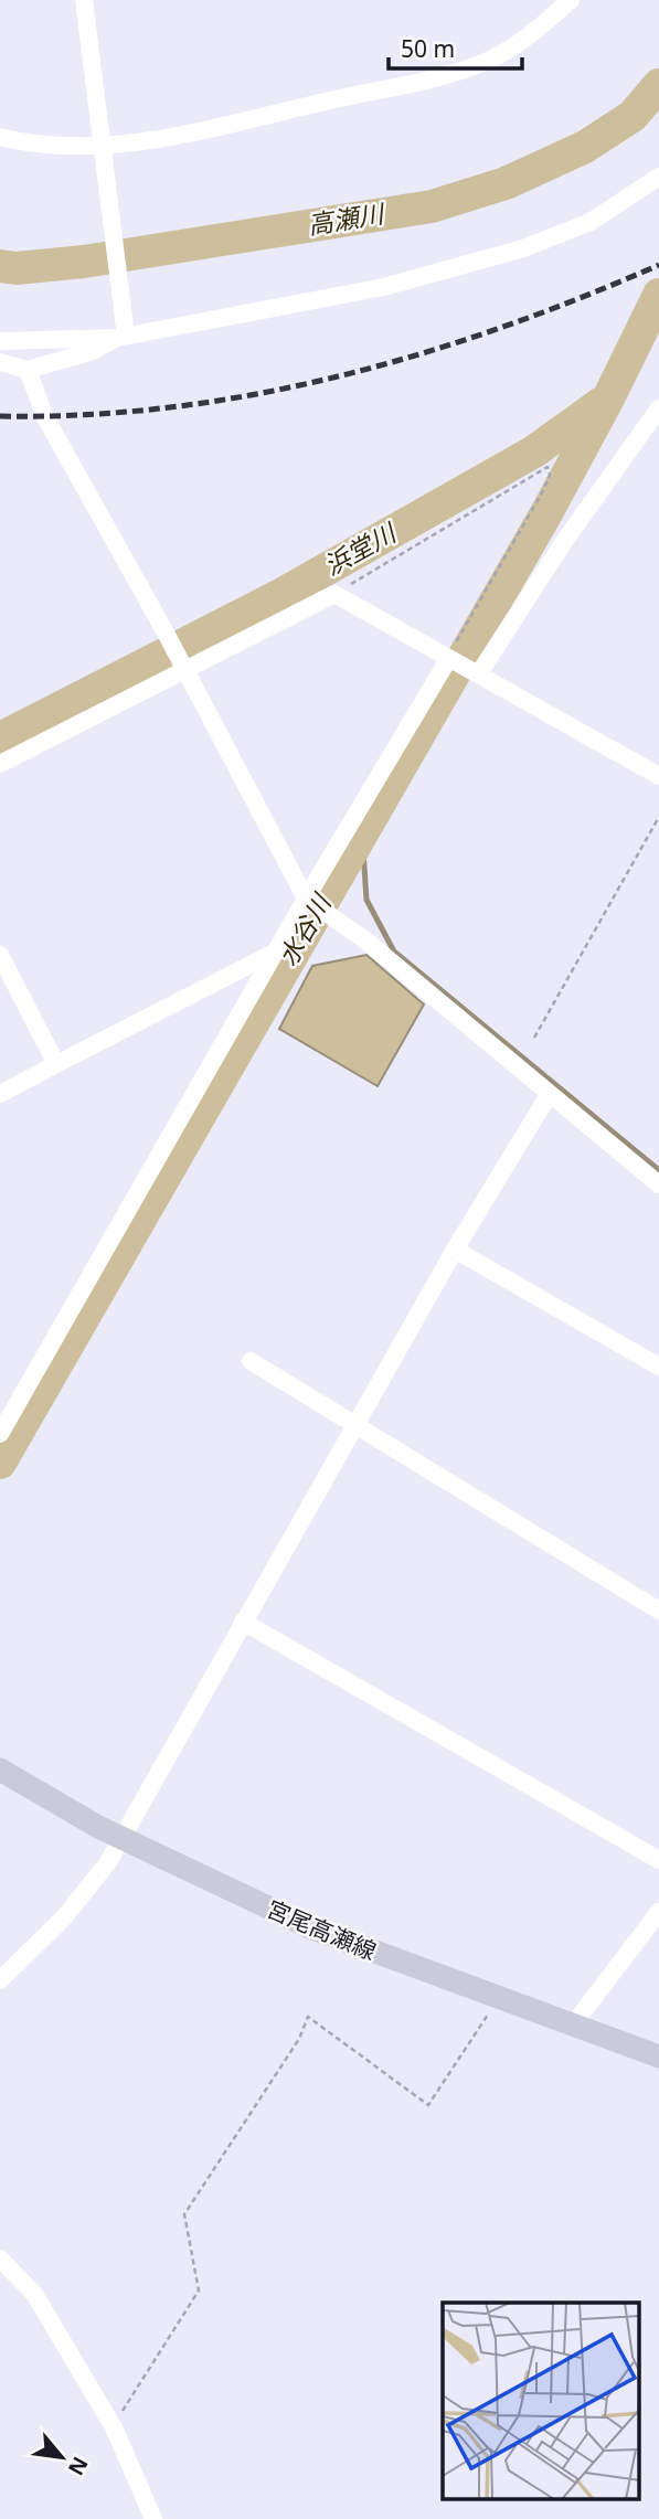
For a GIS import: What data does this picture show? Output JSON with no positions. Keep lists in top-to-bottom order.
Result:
{
  "streets": {
    "main road": ["宮尾高瀬線"]
  },
  "water": ["高瀬川", "浜堂川", "水谷川"],
  "scale_bar": "50 m",
  "north": "bottom right"
}
